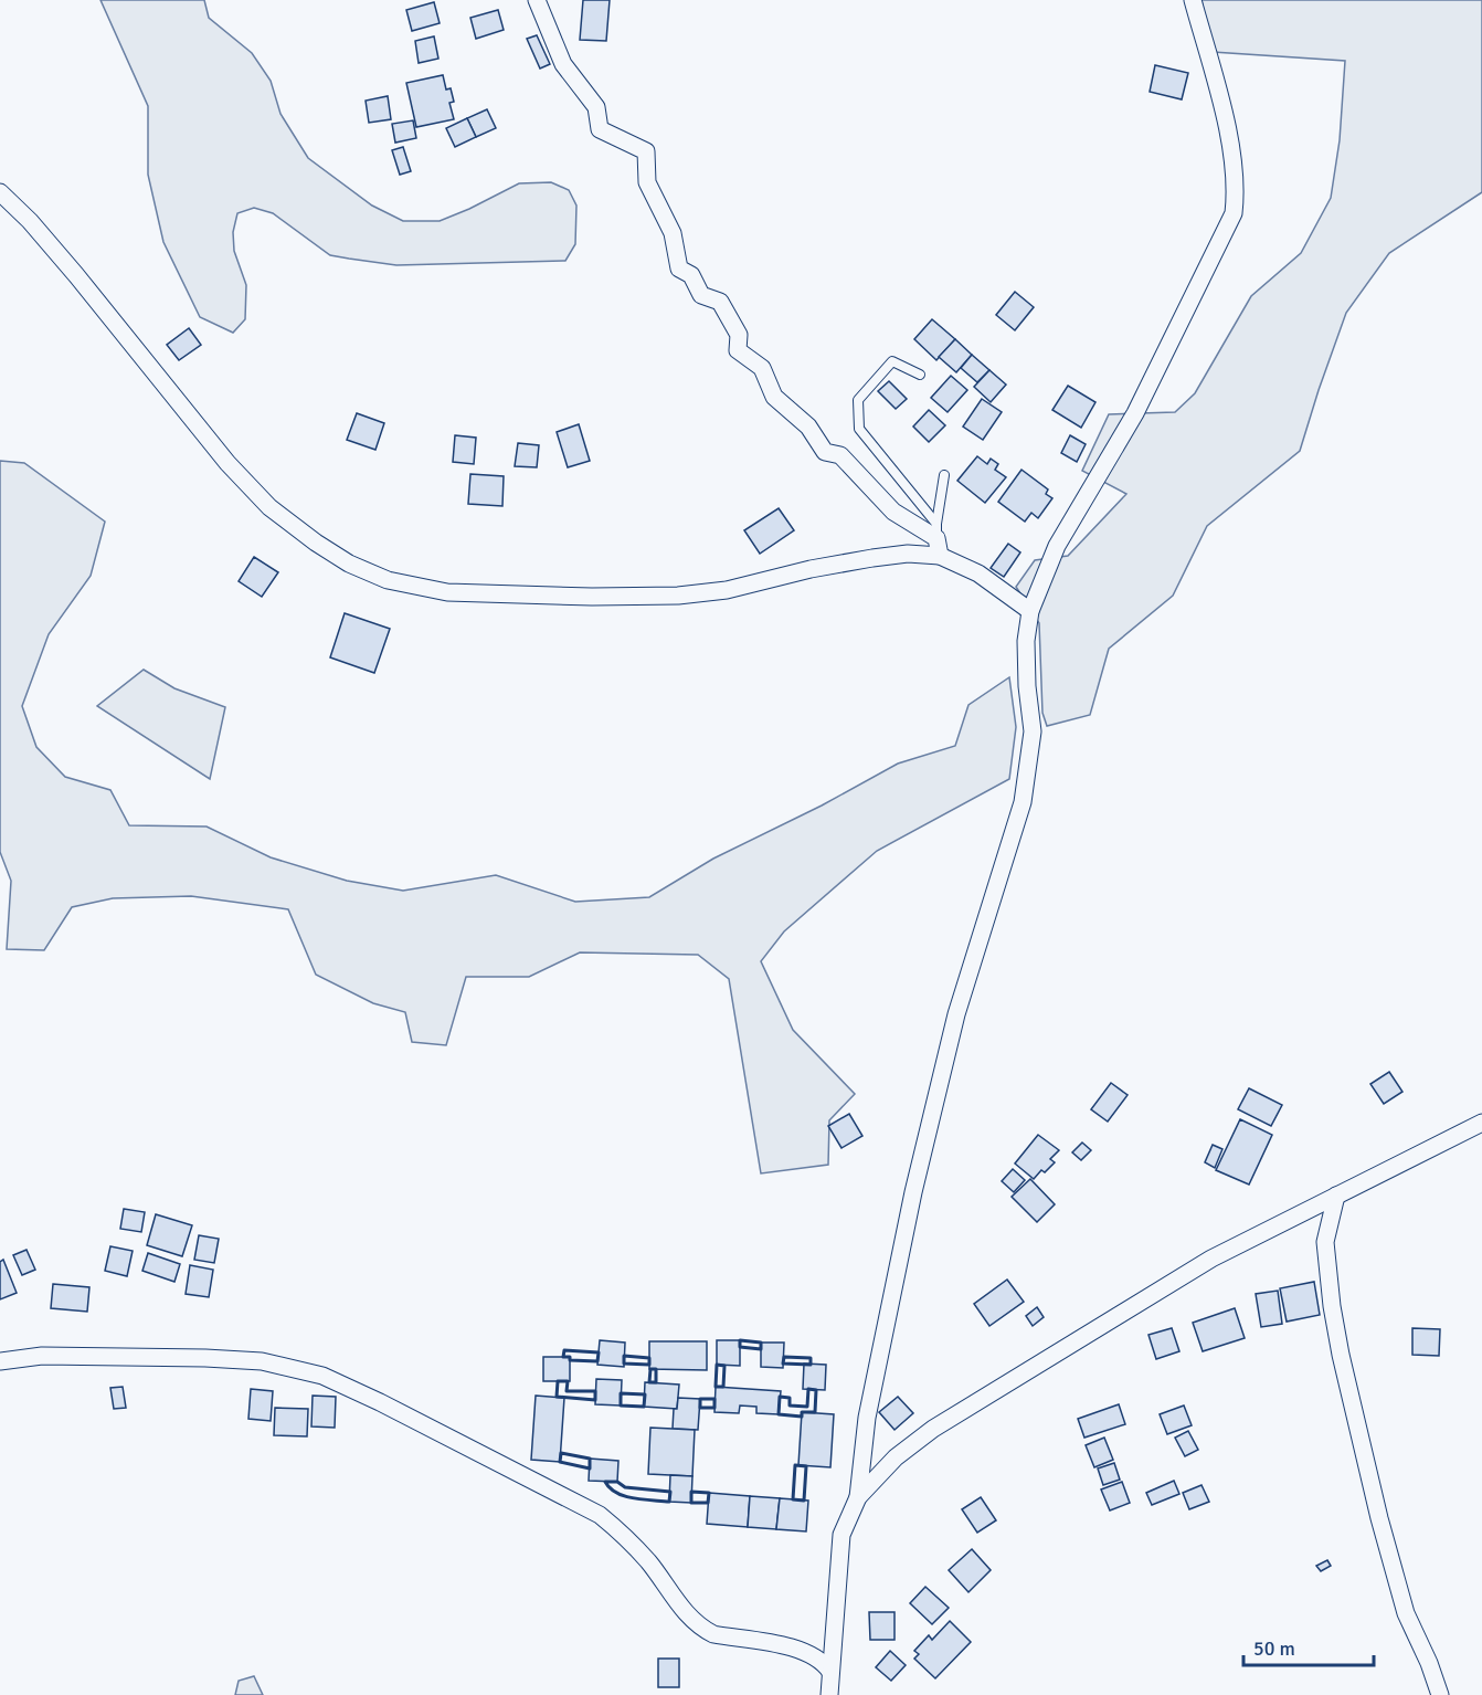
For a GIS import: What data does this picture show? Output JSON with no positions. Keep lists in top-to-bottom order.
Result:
{
  "scale_bar": "50 m"
}
